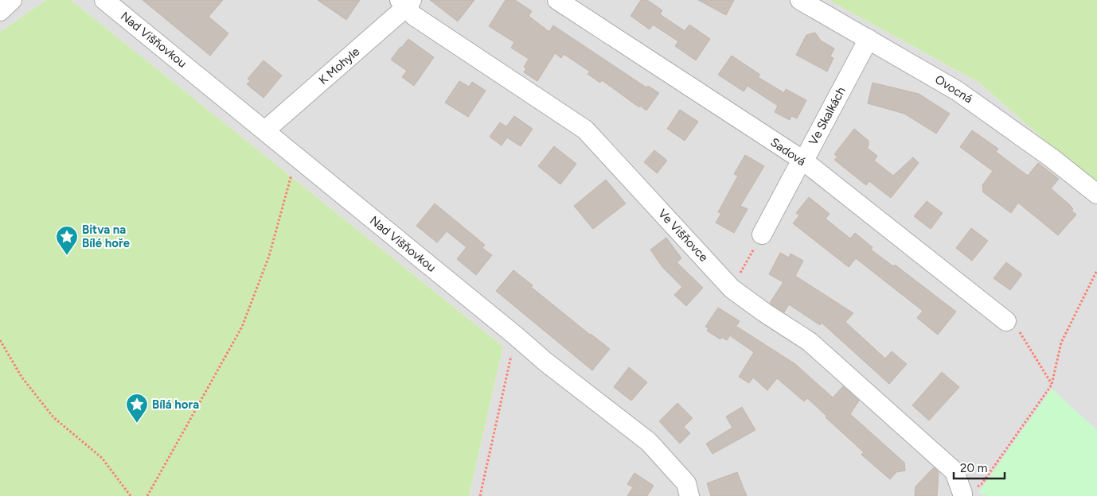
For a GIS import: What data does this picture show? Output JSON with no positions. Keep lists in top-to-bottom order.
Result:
{
  "streets": {
    "street": [
      "Nad Višňovkou",
      "K Mohyle",
      "Ovocná",
      "Ve Skalkách",
      "Sadová",
      "Ve Višňovce"
    ]
  },
  "crossings": [
    ["Nad Višňovkou", "K Mohyle"],
    ["K Mohyle", "Ve Višňovce"],
    ["Ovocná", "Ve Skalkách"],
    ["Ve Skalkách", "Sadová"]
  ],
  "places": {
    "place": ["Bitva na Bílé hoře", "Bílá hora"]
  },
  "scale_bar": "20 m"
}
